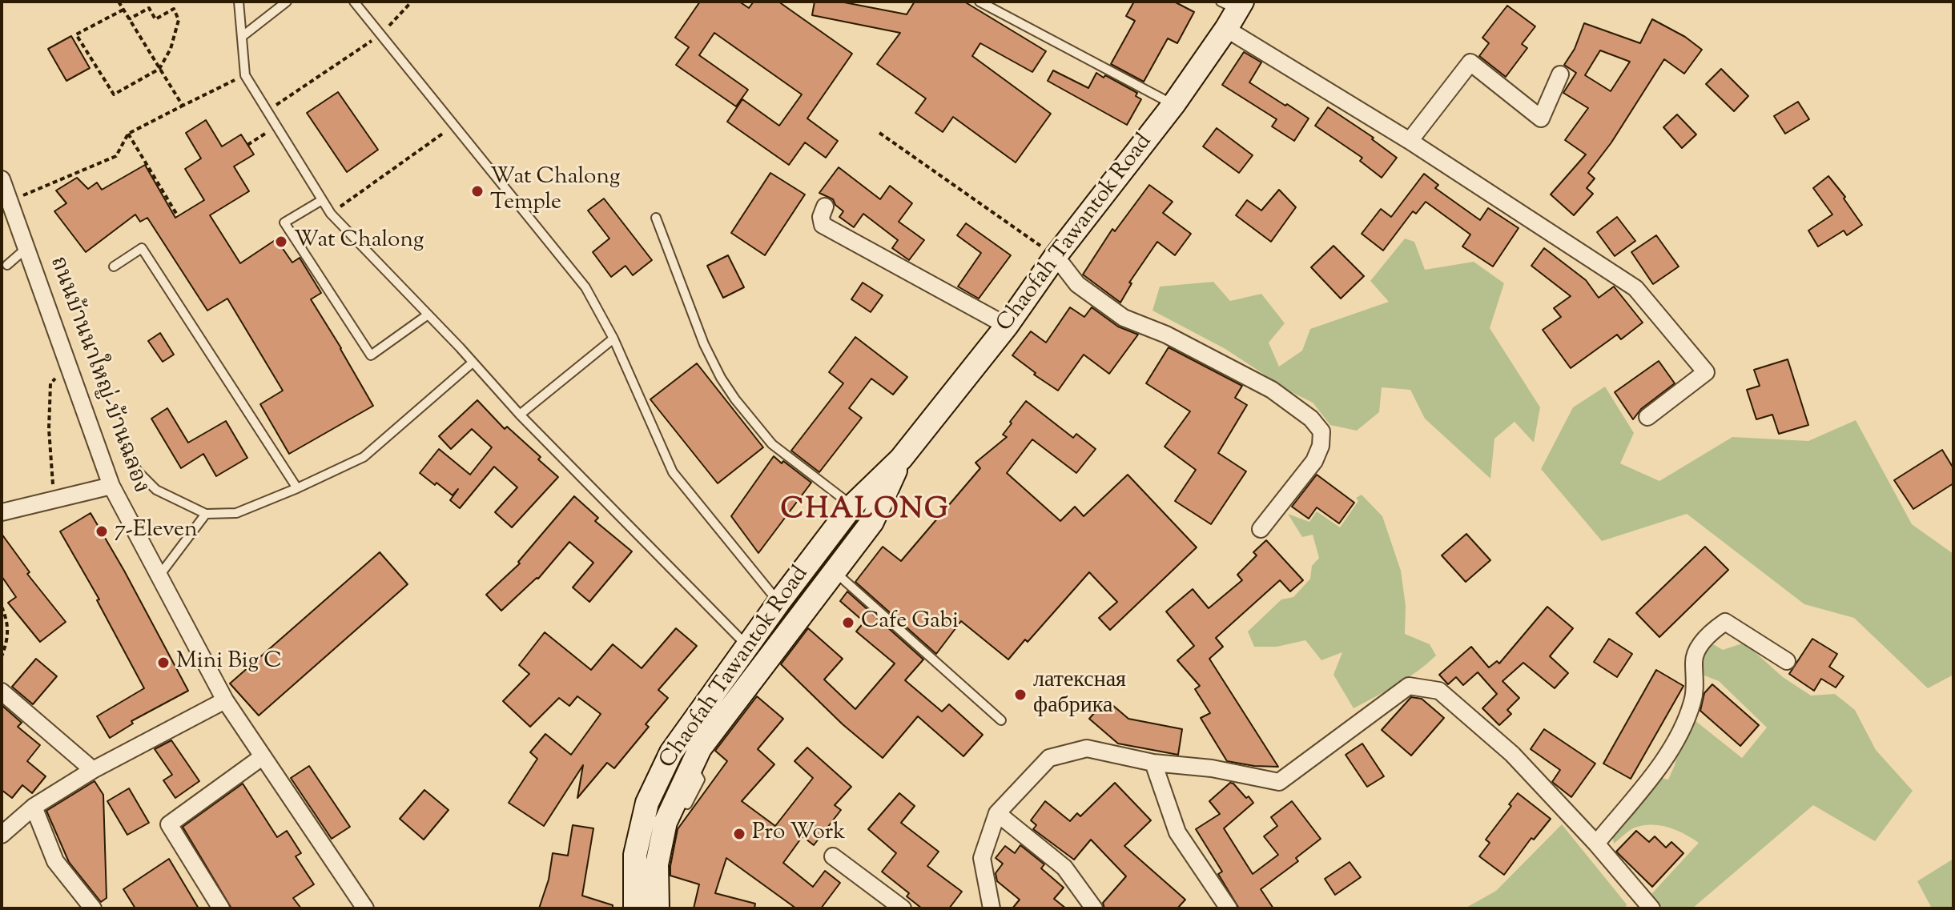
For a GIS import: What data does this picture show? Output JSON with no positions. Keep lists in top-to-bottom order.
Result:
{
  "streets": {
    "main road": ["Chaofah Tawantok Road"],
    "street": ["ถนนบ้านนาใหญ่-บ้านฉลอง"]
  },
  "districts": ["CHALONG"],
  "places": [
    "Wat Chalong Temple",
    "Wat Chalong",
    "7-Eleven",
    "Cafe Gabi",
    "Mini Big C",
    "латексная фабрика",
    "Pro Work"
  ]
}
